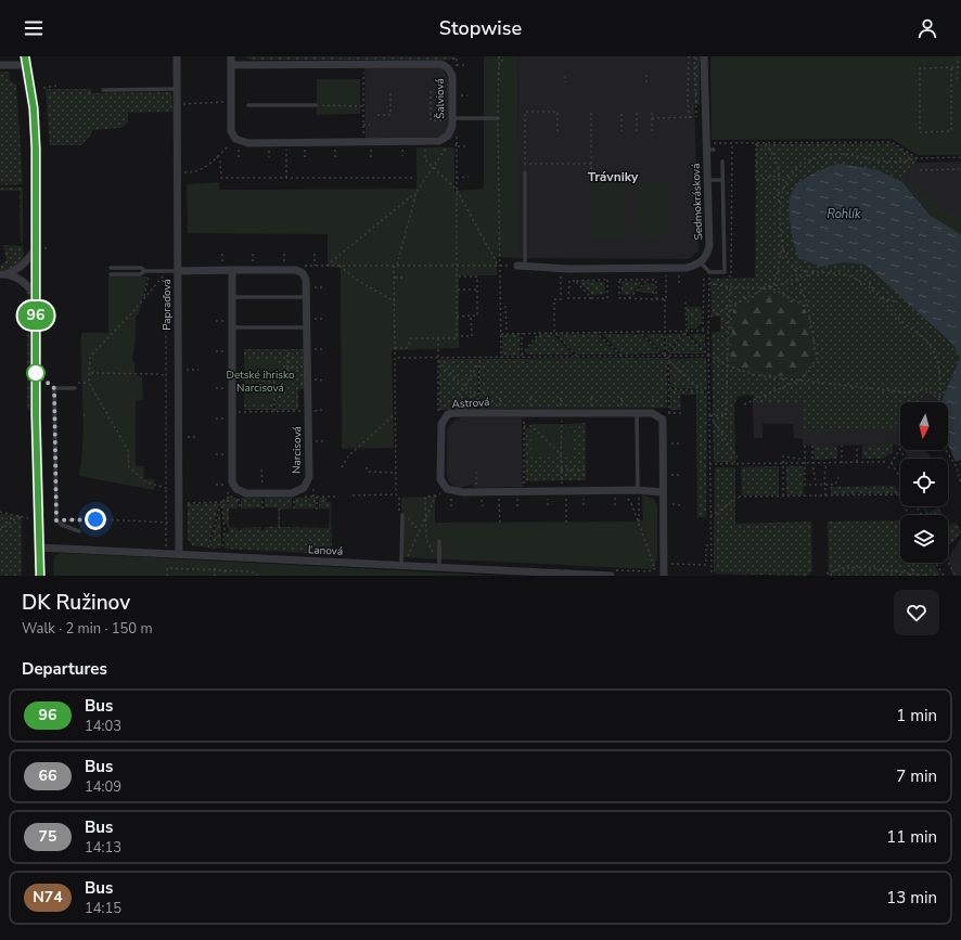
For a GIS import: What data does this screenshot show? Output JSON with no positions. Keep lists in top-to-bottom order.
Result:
{
  "streets": {
    "street": [
      "Šalviová",
      "Sedmokrásková",
      "Papraďová",
      "Astrová",
      "Narcisová",
      "Ľanová"
    ]
  },
  "crossings": [
    ["Papraďová", "Narcisová"],
    ["Papraďová", "Ľanová"]
  ],
  "districts": ["Trávniky"],
  "water": ["Rohlík"],
  "parks": ["Detské ihrisko Narcisová"],
  "lines": ["bus line 96"],
  "north": "bottom",
  "page": {
    "header": "Stopwise",
    "on_map": "96",
    "heading": [
      ["DK Ružinov", "Walk · 2 min · 150 m"],
      "Departures"
    ],
    "list": [
      {
        "mark": "96",
        "name": "Bus",
        "note": "14:03",
        "value": "1 min"
      },
      {
        "mark": "66",
        "name": "Bus",
        "note": "14:09",
        "value": "7 min"
      },
      {
        "mark": "75",
        "name": "Bus",
        "note": "14:13",
        "value": "11 min"
      },
      {
        "mark": "N74",
        "name": "Bus",
        "note": "14:15",
        "value": "13 min"
      }
    ]
  }
}
